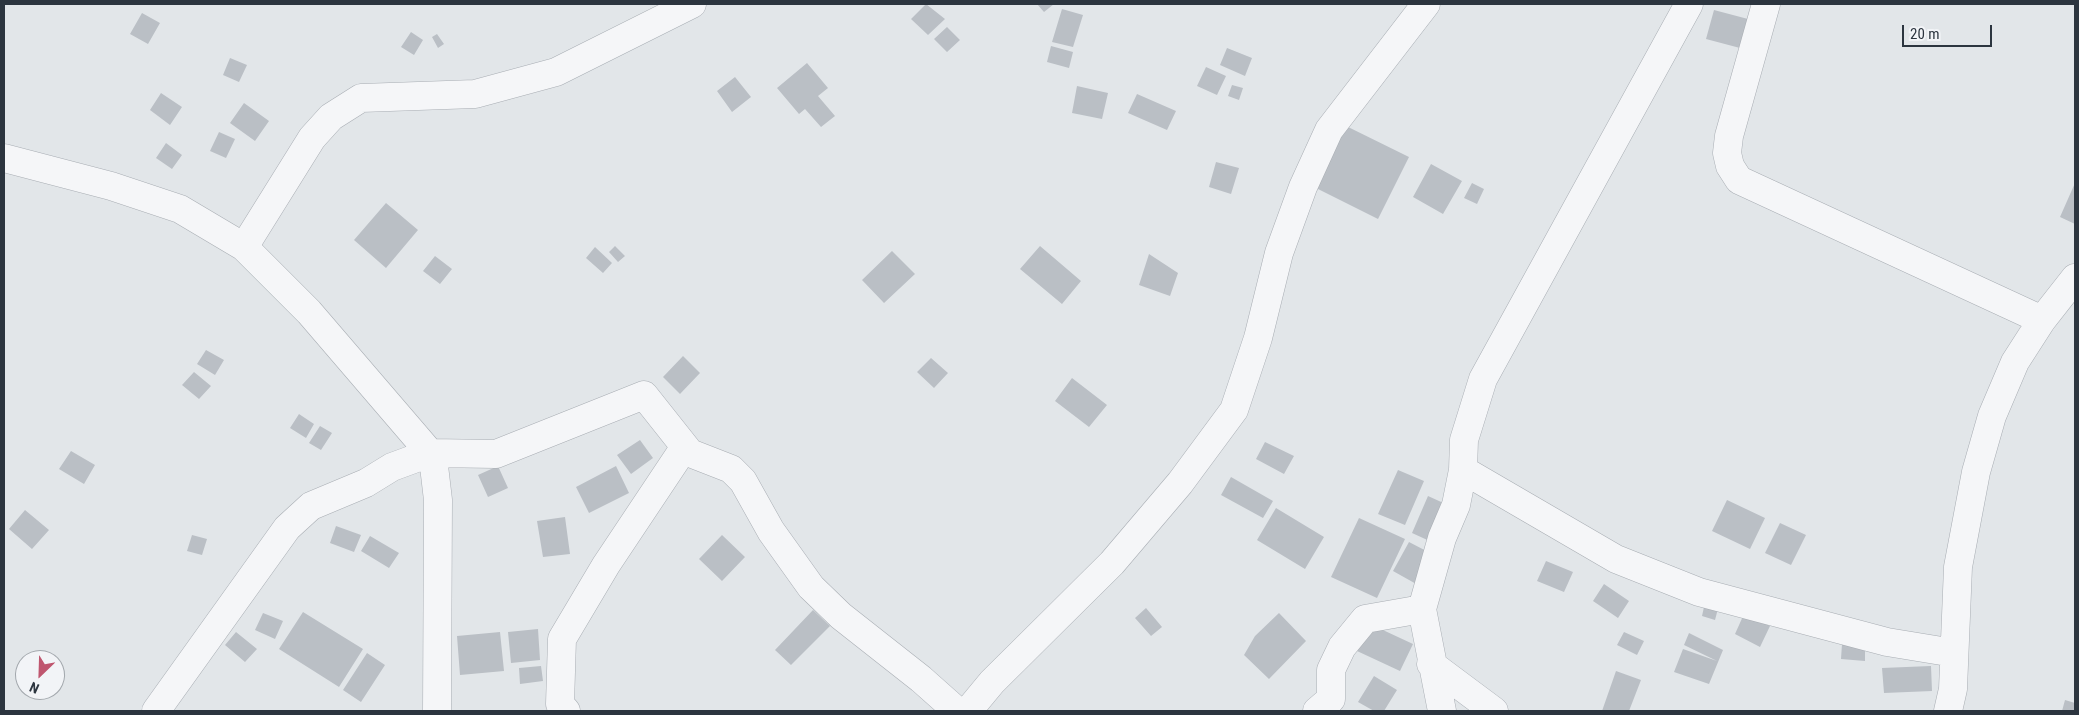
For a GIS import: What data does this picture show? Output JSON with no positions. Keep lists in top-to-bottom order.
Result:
{
  "scale_bar": "20 m",
  "north": "bottom left"
}
